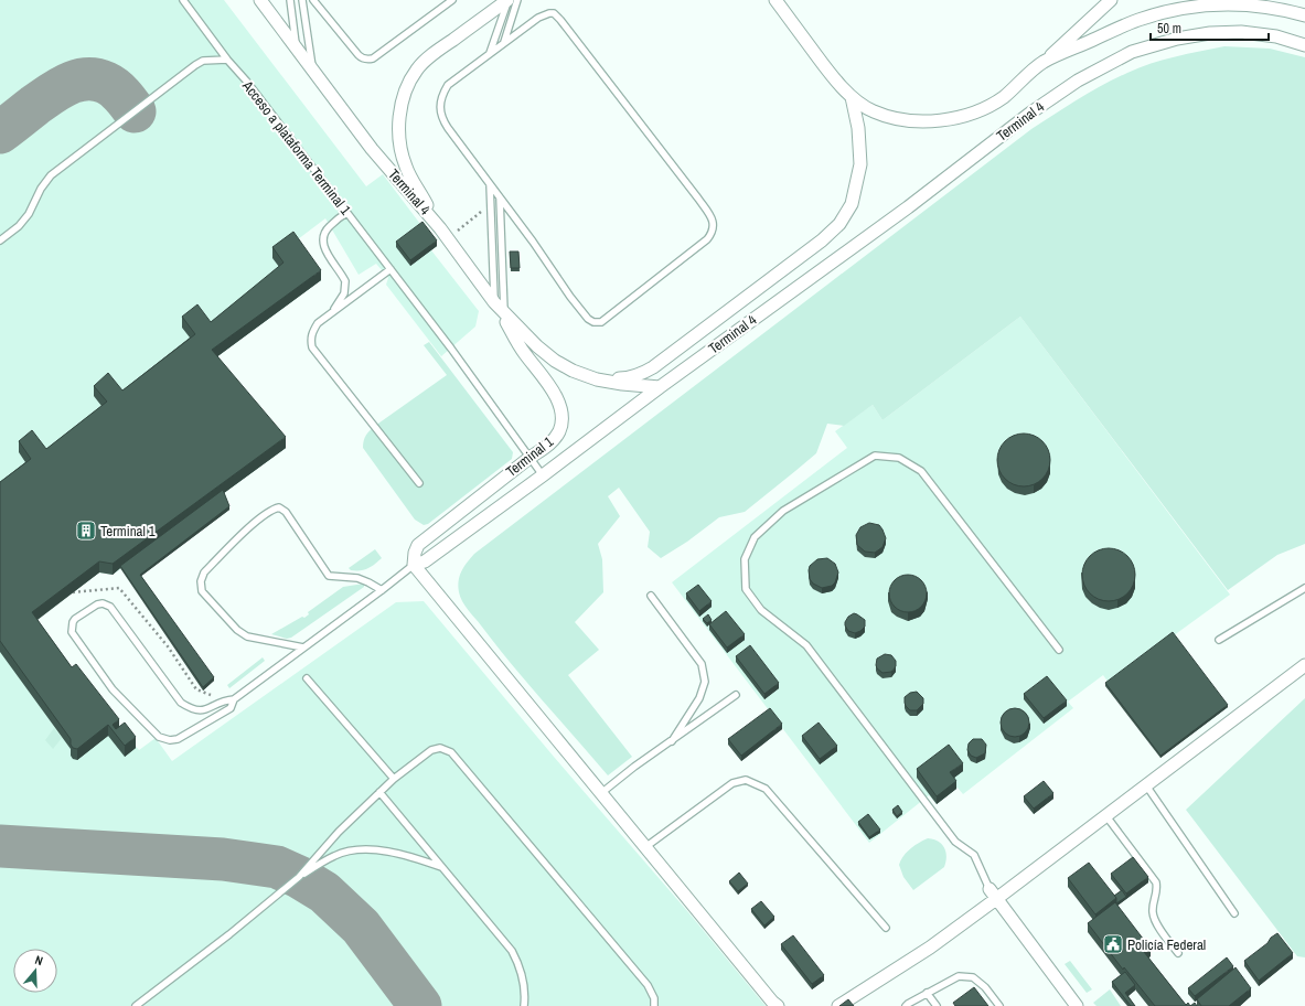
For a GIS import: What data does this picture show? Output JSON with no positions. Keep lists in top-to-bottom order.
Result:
{
  "streets": {
    "street": ["Terminal 4", "Terminal 1"],
    "lane": ["Acceso a plataforma Terminal 1"]
  },
  "crossings": [
    ["Terminal 4", "Terminal 1"],
    ["Acceso a plataforma Terminal 1", "Terminal 1"]
  ],
  "places": {
    "building": ["Terminal 1"],
    "public building": ["Policía Federal"]
  },
  "scale_bar": "50 m",
  "north": "top"
}
